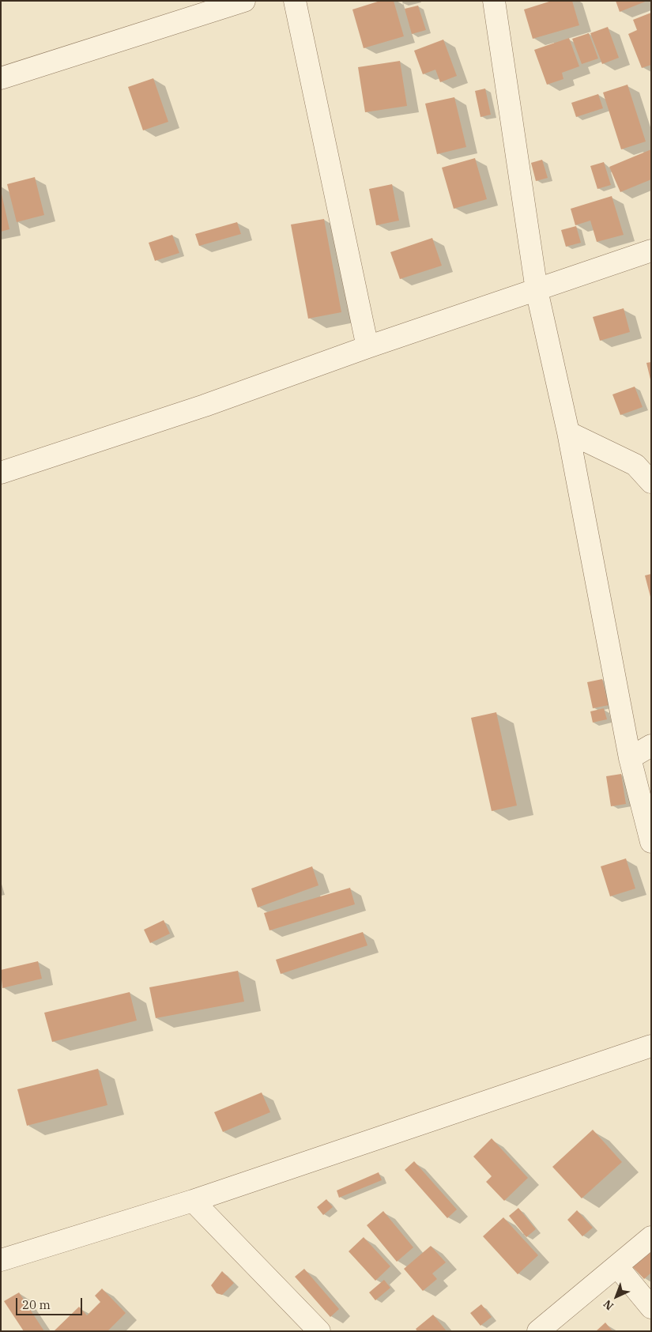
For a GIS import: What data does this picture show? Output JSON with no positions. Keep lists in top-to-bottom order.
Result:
{
  "scale_bar": "20 m",
  "north": "bottom left"
}
